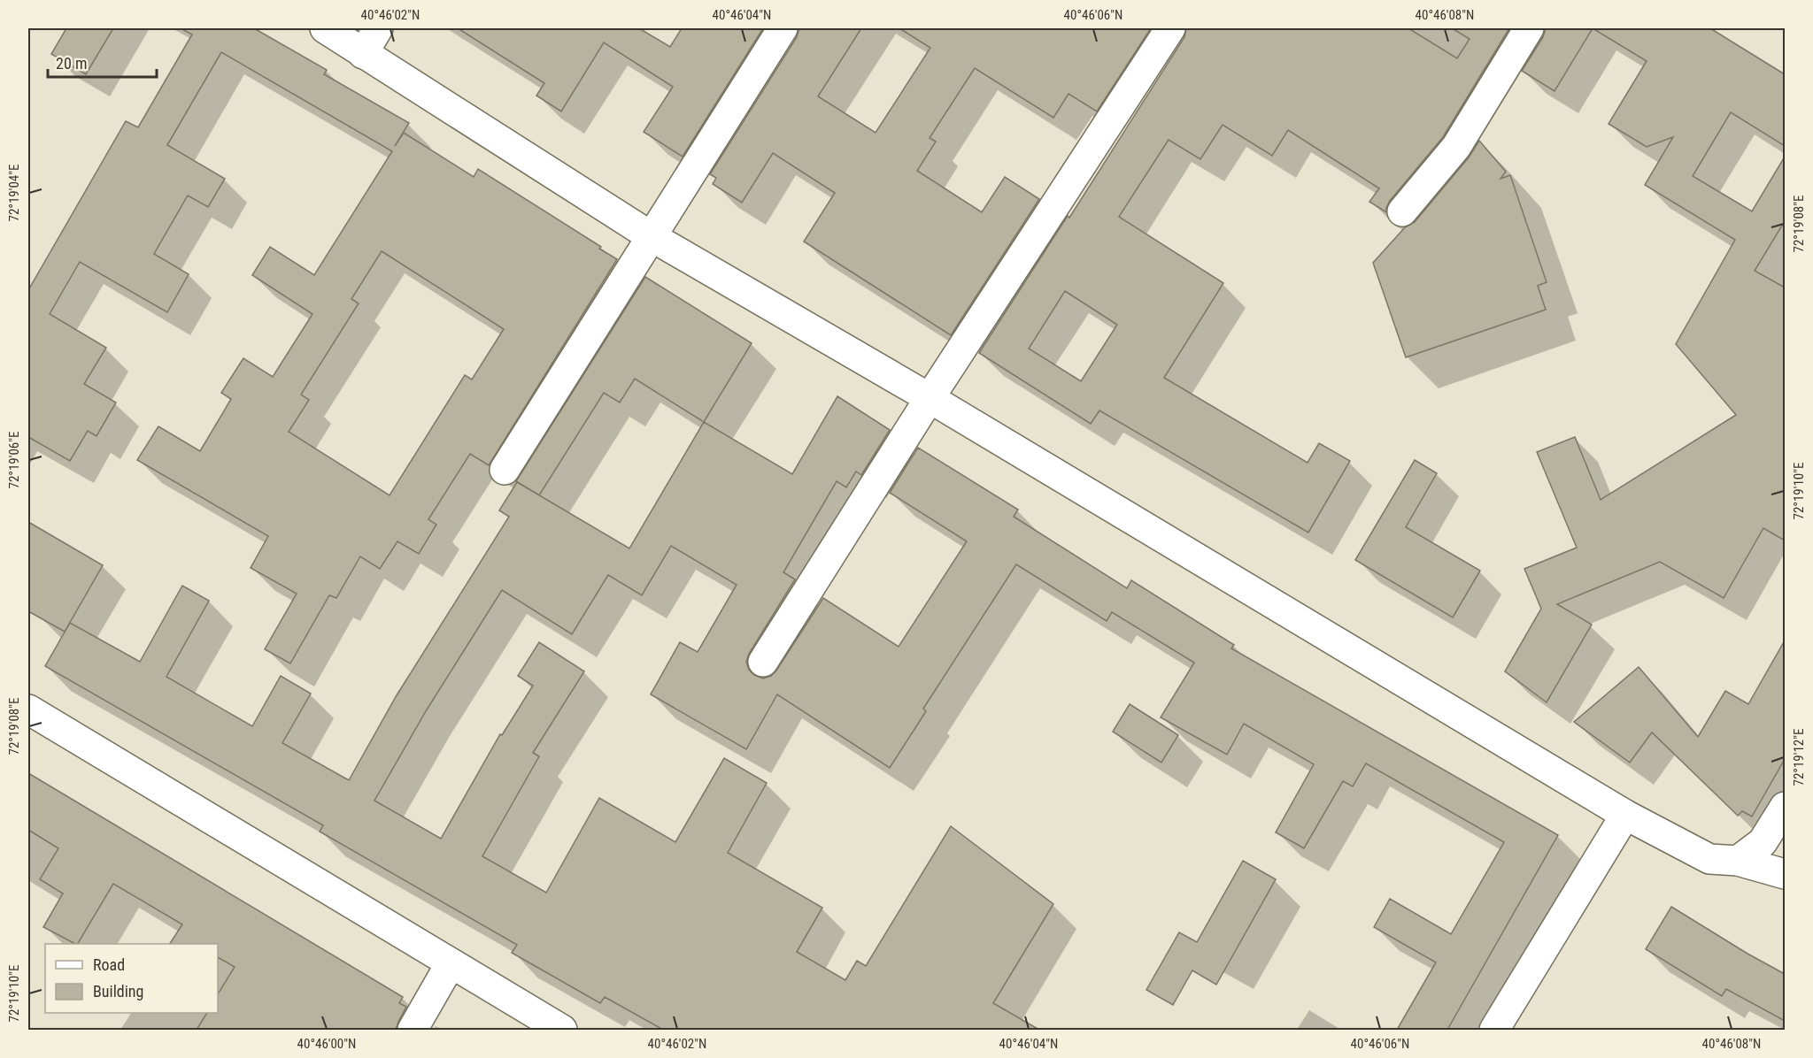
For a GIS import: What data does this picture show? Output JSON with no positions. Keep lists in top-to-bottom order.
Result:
{
  "legend": ["Road", "Building"],
  "scale_bar": "20 m",
  "coordinates": [
    "40°46'02\"N",
    "40°46'04\"N",
    "40°46'06\"N",
    "40°46'08\"N",
    "72°19'04\"E",
    "72°19'08\"E",
    "72°19'06\"E",
    "72°19'10\"E",
    "72°19'12\"E",
    "40°46'00\"N"
  ]
}
